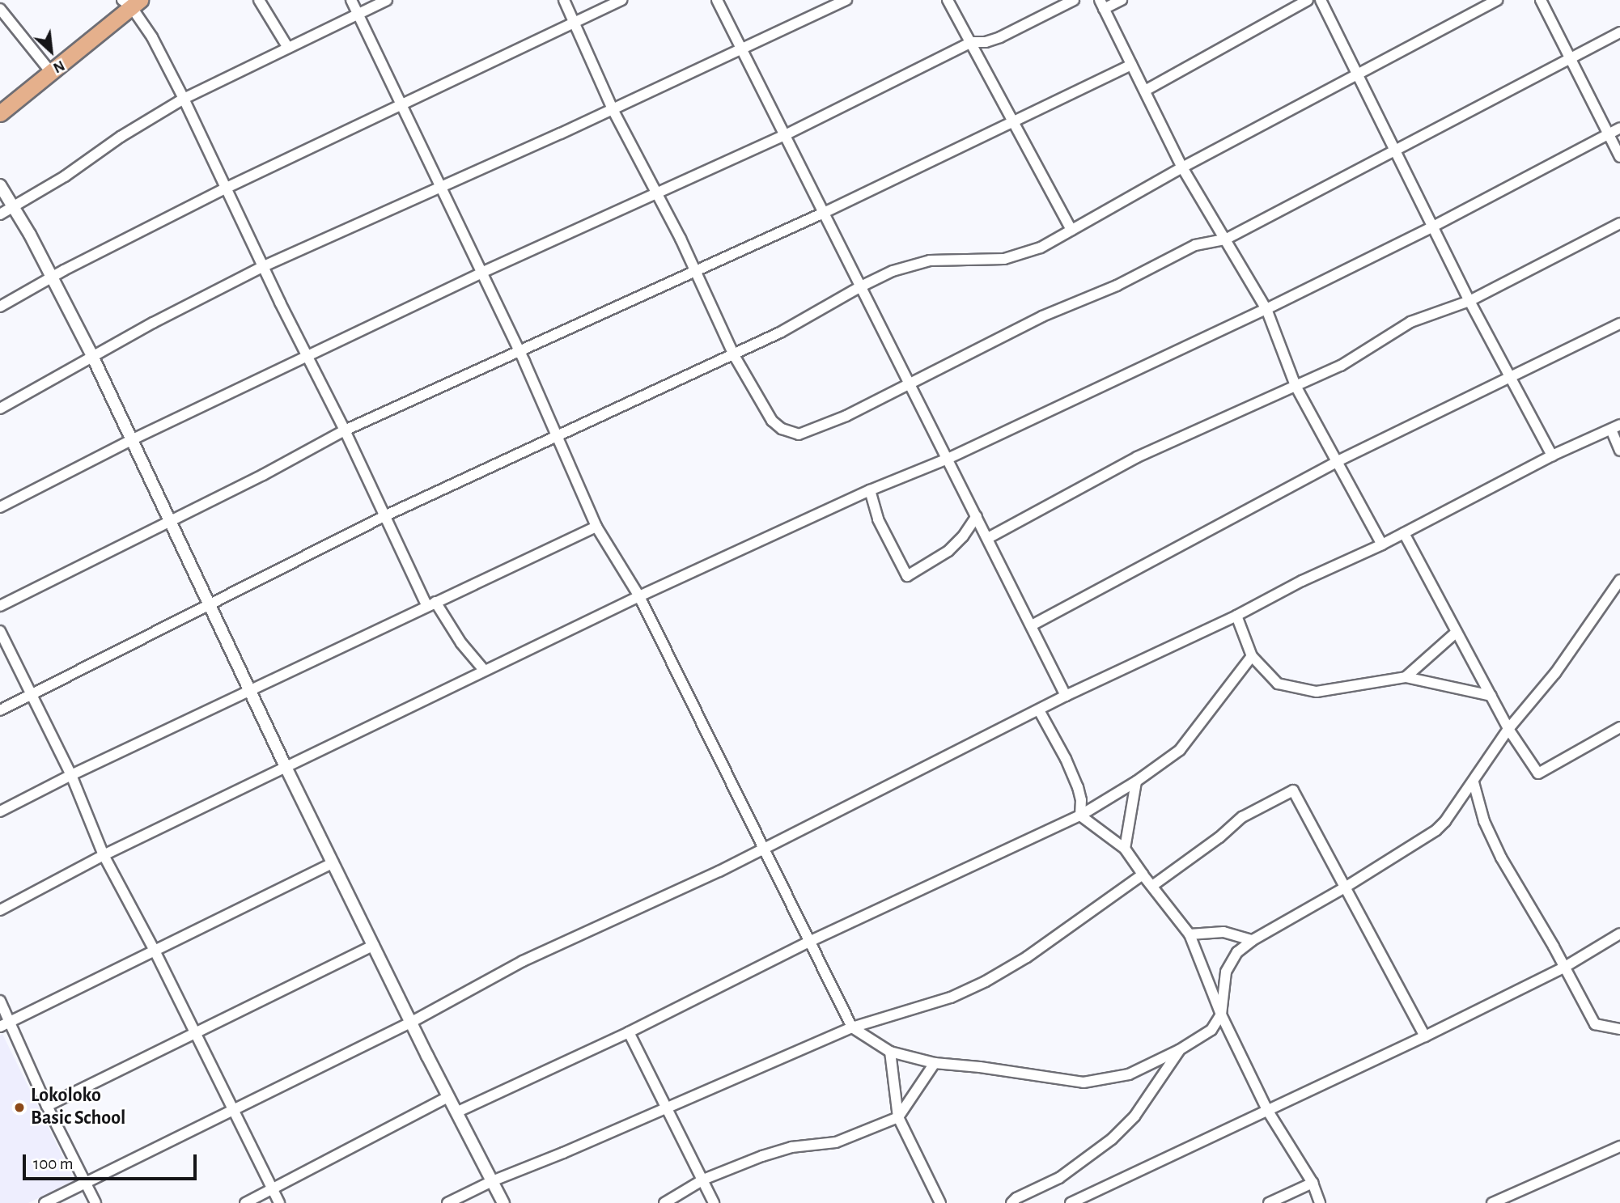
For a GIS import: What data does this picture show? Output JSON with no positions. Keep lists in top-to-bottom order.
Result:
{
  "places": ["Lokoloko Basic School"],
  "scale_bar": "100 m",
  "north": "bottom right"
}
